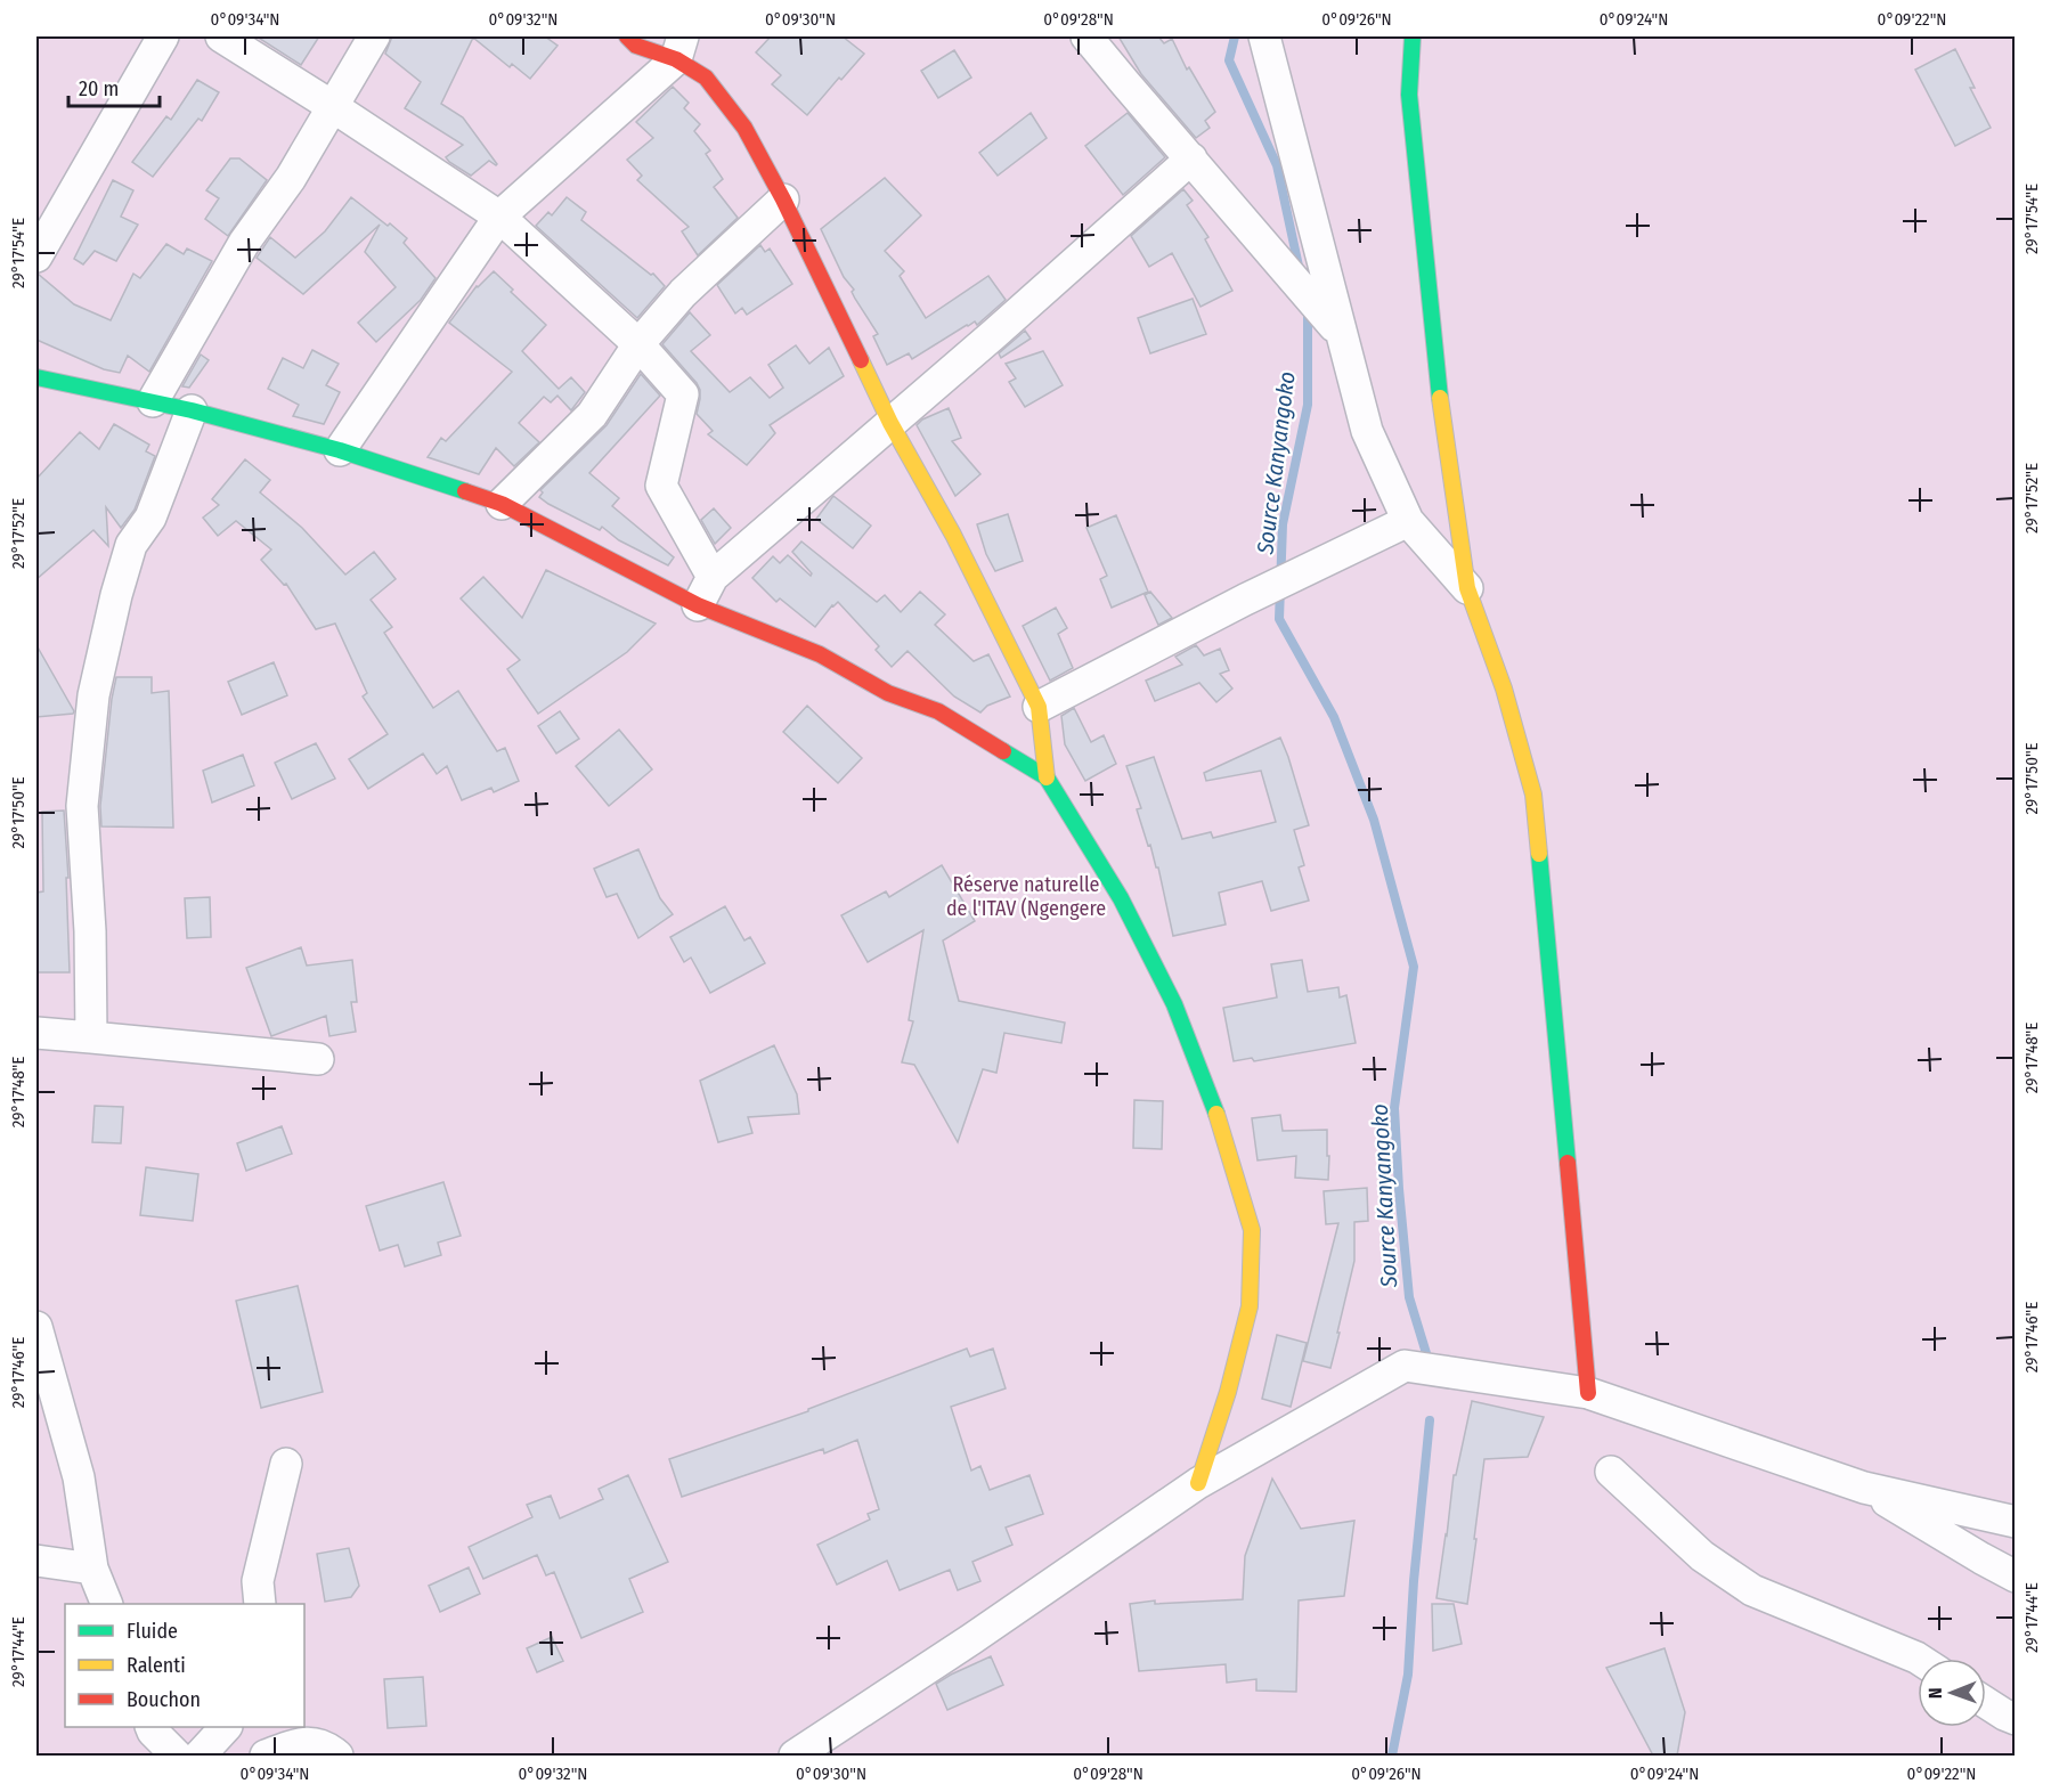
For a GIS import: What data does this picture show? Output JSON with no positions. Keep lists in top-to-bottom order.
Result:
{
  "water": ["Source Kanyangoko"],
  "parks": ["Réserve naturelle de l'ITAV (Ngengere"],
  "legend": ["Fluide", "Ralenti", "Bouchon"],
  "scale_bar": "20 m",
  "north": "left",
  "coordinates": [
    "0°09'34\"N",
    "0°09'32\"N",
    "0°09'30\"N",
    "0°09'28\"N",
    "0°09'26\"N",
    "0°09'24\"N",
    "0°09'22\"N",
    "29°17'54\"E",
    "29°17'52\"E",
    "29°17'50\"E",
    "29°17'48\"E",
    "29°17'46\"E",
    "29°17'44\"E"
  ]
}
